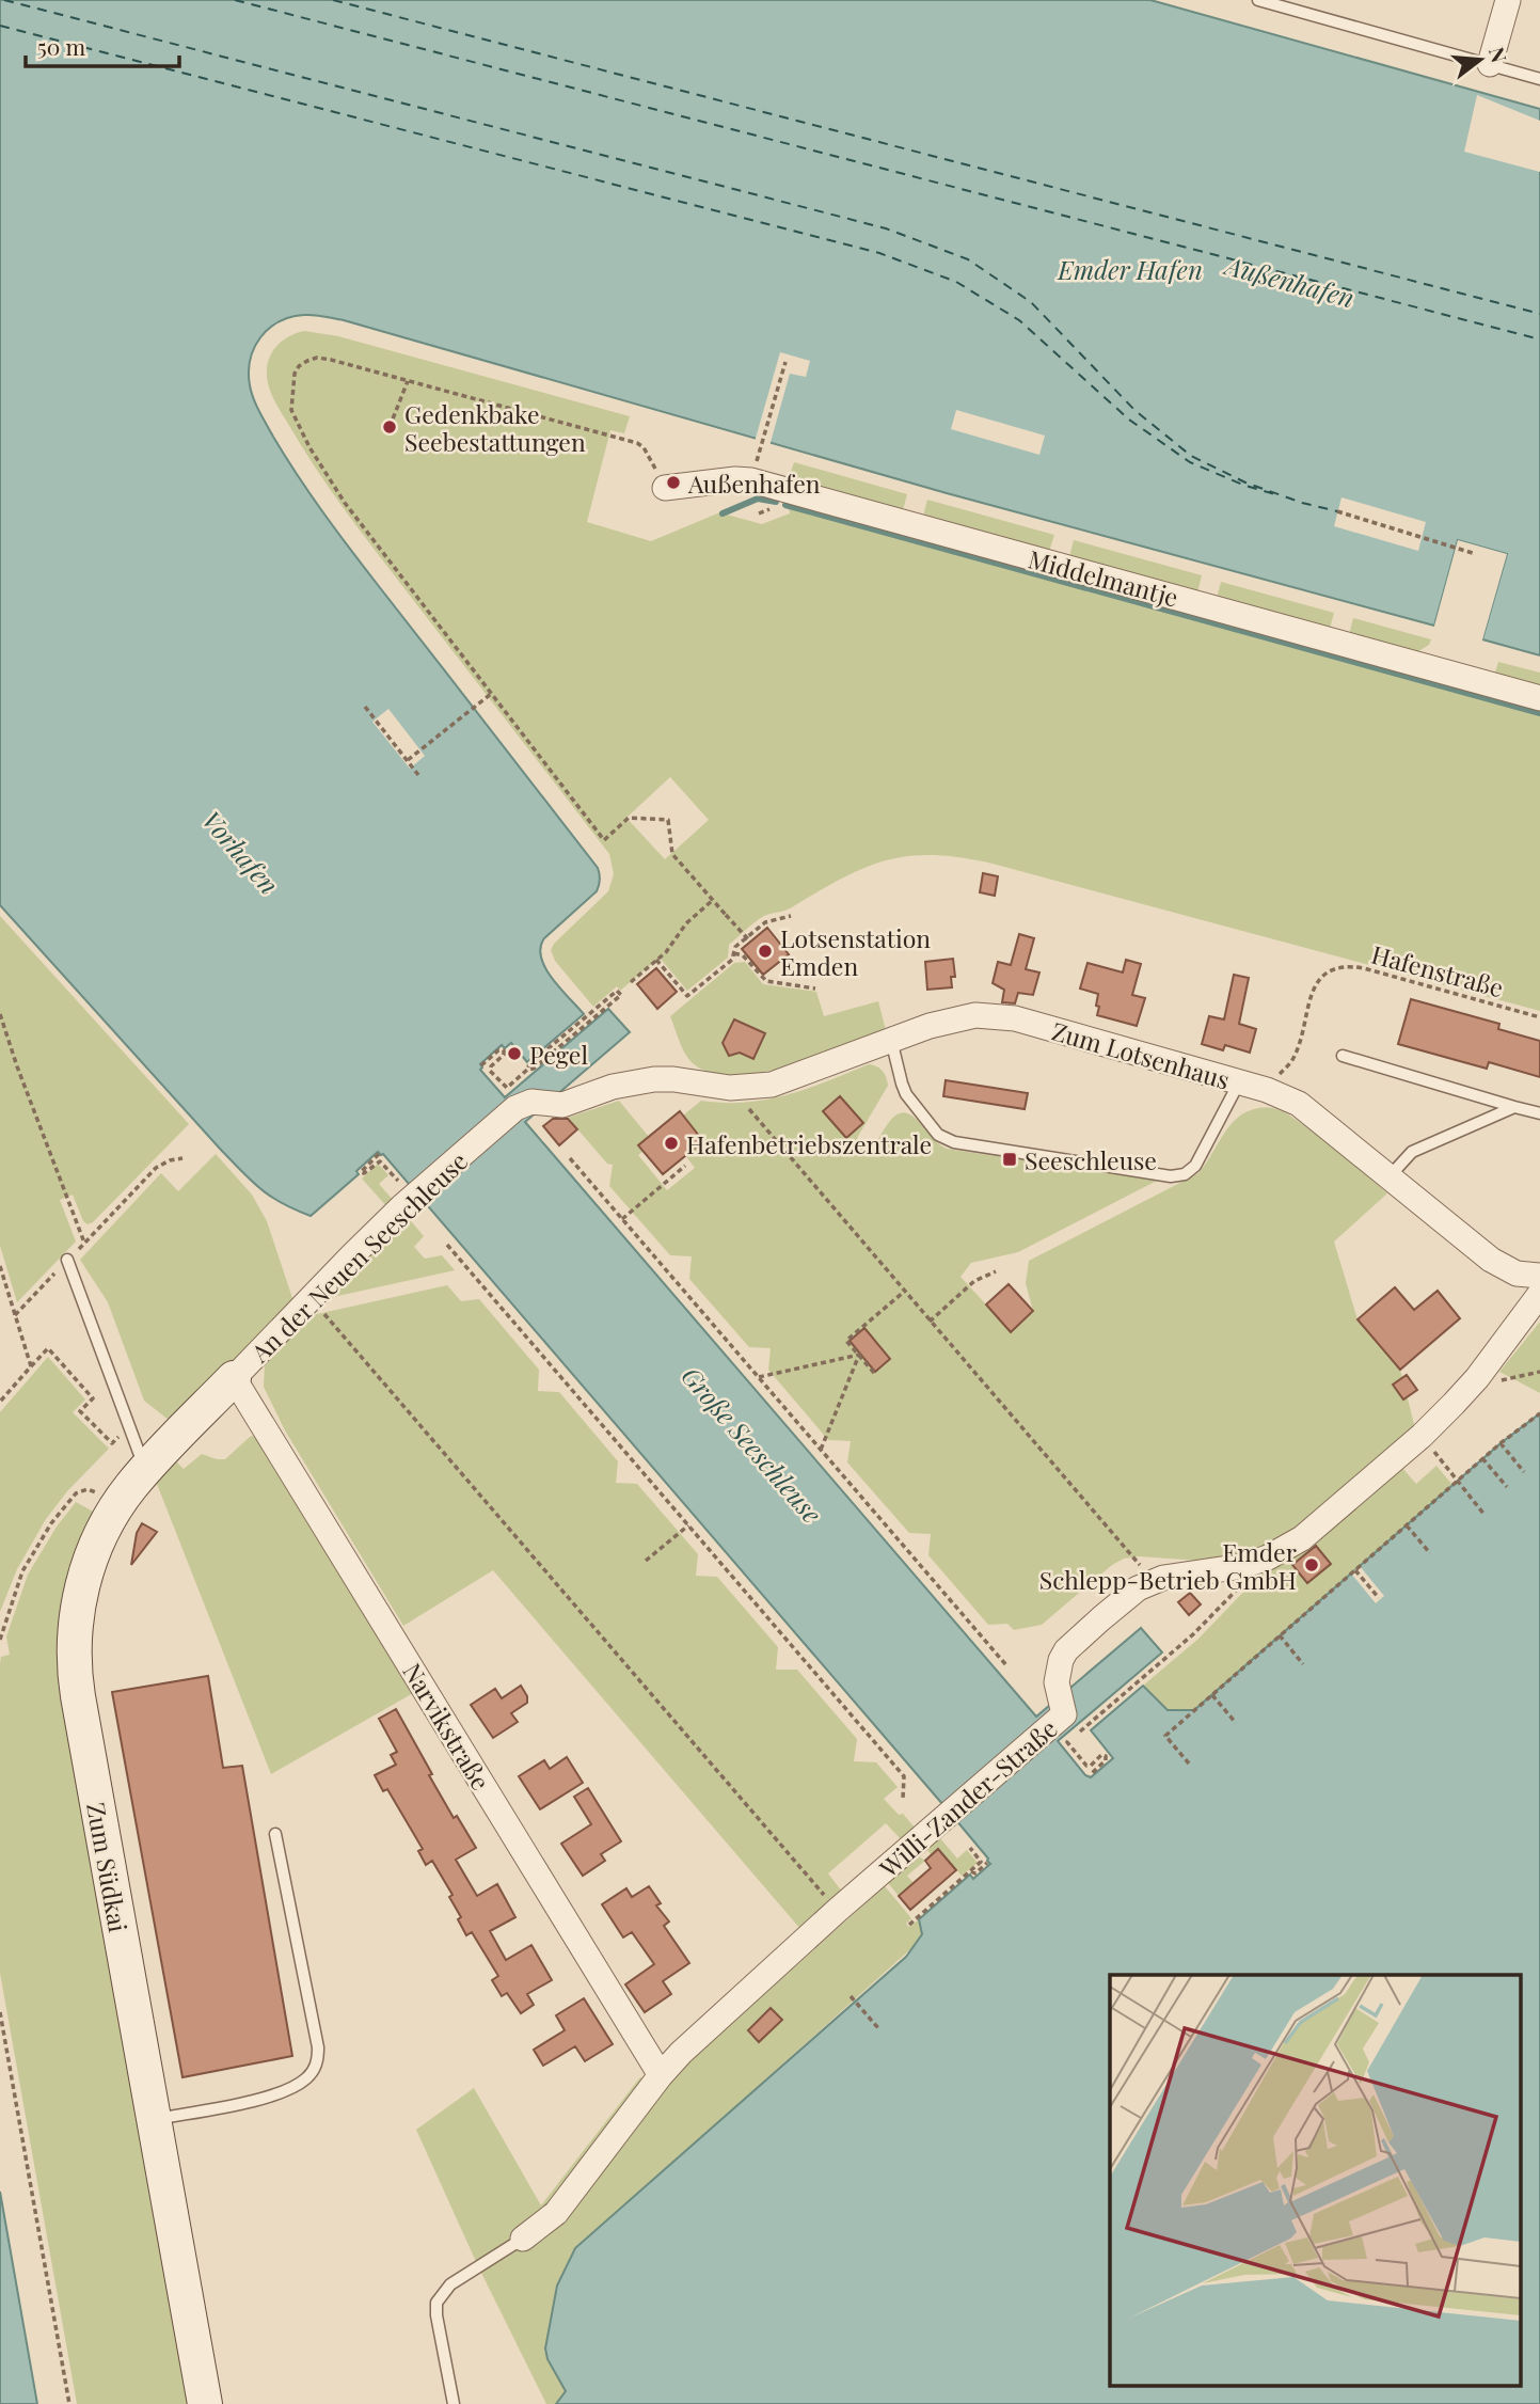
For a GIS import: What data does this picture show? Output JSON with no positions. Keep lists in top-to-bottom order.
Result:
{
  "streets": {
    "street": [
      "Middelmantje",
      "Zum Lotsenhaus",
      "An der Neuen Seeschleuse",
      "Narvikstraße",
      "Willi-Zander-Straße",
      "Zum Südkai"
    ],
    "path": ["Hafenstraße"]
  },
  "crossings": [
    ["Hafenstraße", "Zum Lotsenhaus"],
    ["Zum Lotsenhaus", "An der Neuen Seeschleuse"],
    ["An der Neuen Seeschleuse", "Narvikstraße"],
    ["An der Neuen Seeschleuse", "Zum Südkai"],
    ["Narvikstraße", "Willi-Zander-Straße"],
    ["Narvikstraße", "Zum Südkai"]
  ],
  "water": [
    "Emder Hafen",
    "Außenhafen",
    "Vorhafen",
    "Große Seeschleuse"
  ],
  "places": {
    "other": [
      "Gedenkbake Seebestattungen",
      "Außenhafen",
      "Lotsenstation Emden",
      "Pegel",
      "Hafenbetriebszentrale",
      "Emder Schlepp-Betrieb GmbH"
    ],
    "transit": ["Seeschleuse"]
  },
  "scale_bar": "50 m",
  "north": "right"
}
